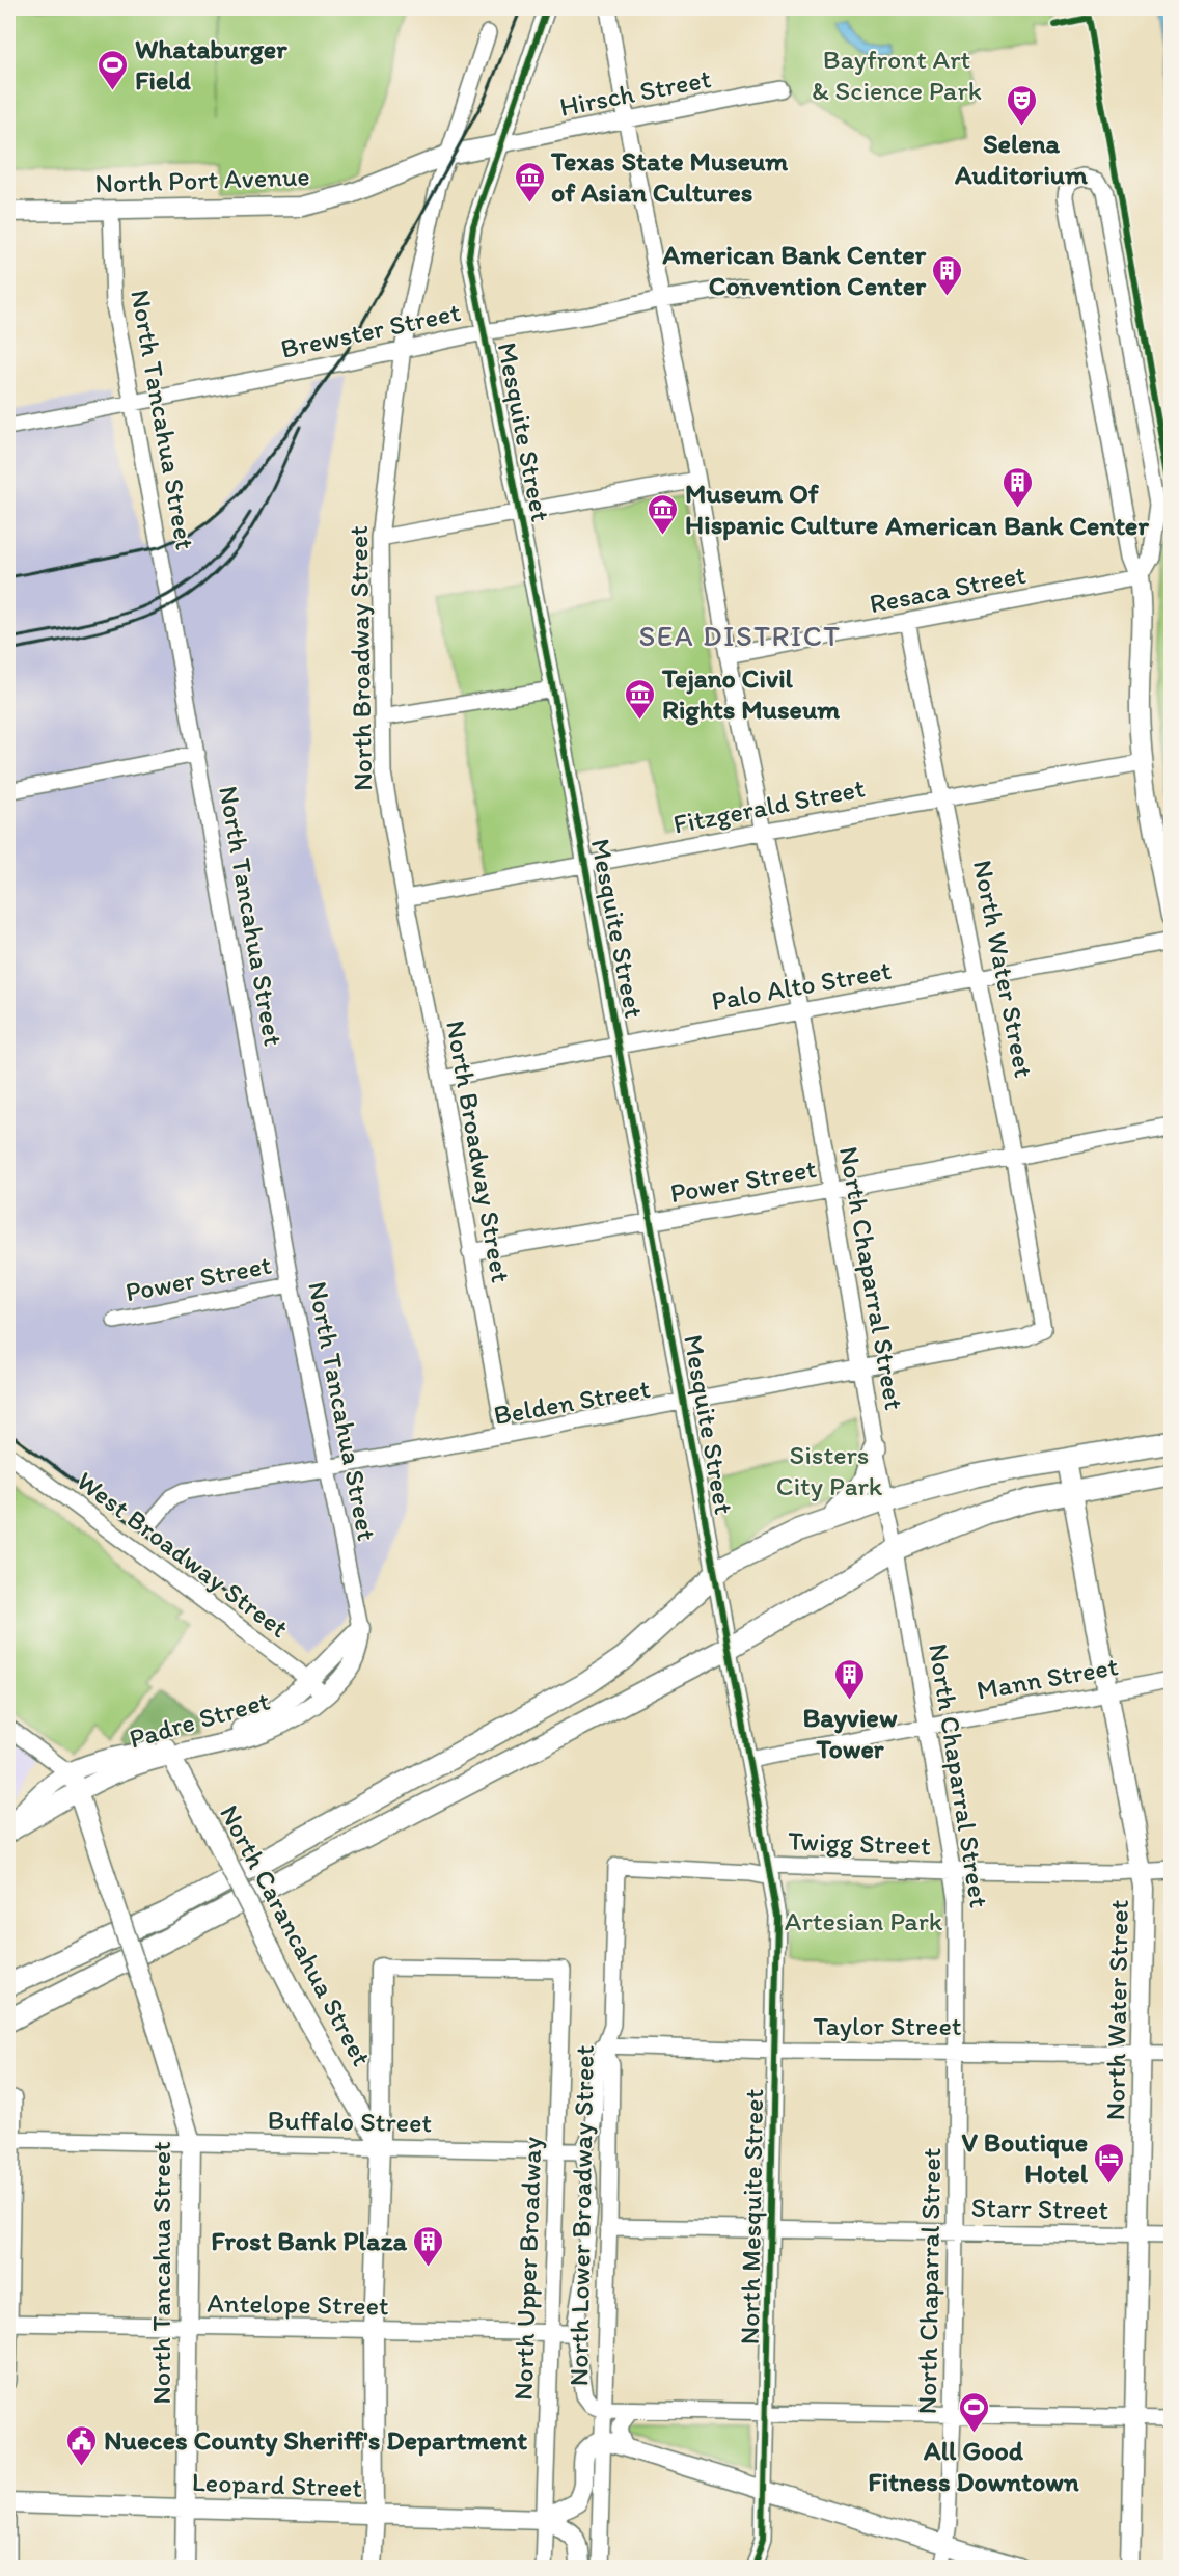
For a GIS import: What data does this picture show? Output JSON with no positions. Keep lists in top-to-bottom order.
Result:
{
  "streets": {
    "main road": [
      "North Port Avenue",
      "North Tancahua Street",
      "North Water Street",
      "Padre Street",
      "North Carancahua Street",
      "Leopard Street"
    ],
    "street": [
      "Hirsch Street",
      "Brewster Street",
      "Mesquite Street",
      "Resaca Street",
      "North Broadway Street",
      "Fitzgerald Street",
      "Palo Alto Street",
      "Power Street",
      "North Chaparral Street",
      "Belden Street",
      "West Broadway Street",
      "Mann Street",
      "Twigg Street",
      "Taylor Street",
      "Buffalo Street",
      "Starr Street",
      "North Lower Broadway Street",
      "North Mesquite Street",
      "North Upper Broadway",
      "Antelope Street"
    ]
  },
  "crossings": [
    ["Hirsch Street", "North Port Avenue"],
    ["Hirsch Street", "Mesquite Street"],
    ["Hirsch Street", "North Chaparral Street"],
    ["North Port Avenue", "North Tancahua Street"],
    ["North Port Avenue", "Mesquite Street"],
    ["North Port Avenue", "North Broadway Street"],
    ["Brewster Street", "North Tancahua Street"],
    ["Brewster Street", "Mesquite Street"],
    ["Brewster Street", "North Broadway Street"],
    ["Brewster Street", "North Chaparral Street"],
    ["North Tancahua Street", "Power Street"],
    ["North Tancahua Street", "Belden Street"],
    ["North Tancahua Street", "Padre Street"],
    ["North Tancahua Street", "Buffalo Street"],
    ["North Tancahua Street", "Antelope Street"],
    ["North Tancahua Street", "Leopard Street"],
    ["Mesquite Street", "Fitzgerald Street"],
    ["Mesquite Street", "Palo Alto Street"],
    ["Mesquite Street", "Power Street"],
    ["Mesquite Street", "Belden Street"],
    ["Mesquite Street", "Mann Street"],
    ["Mesquite Street", "Twigg Street"],
    ["Mesquite Street", "North Mesquite Street"],
    ["Resaca Street", "North Water Street"],
    ["Resaca Street", "North Chaparral Street"],
    ["North Broadway Street", "Fitzgerald Street"],
    ["North Broadway Street", "Palo Alto Street"],
    ["North Broadway Street", "Power Street"],
    ["North Broadway Street", "Belden Street"],
    ["Fitzgerald Street", "North Water Street"],
    ["Fitzgerald Street", "North Chaparral Street"],
    ["North Water Street", "Palo Alto Street"],
    ["North Water Street", "Power Street"],
    ["North Water Street", "Belden Street"],
    ["North Water Street", "Mann Street"],
    ["North Water Street", "Twigg Street"],
    ["North Water Street", "Taylor Street"],
    ["North Water Street", "Starr Street"],
    ["Palo Alto Street", "North Chaparral Street"],
    ["Power Street", "North Chaparral Street"],
    ["North Chaparral Street", "Belden Street"],
    ["North Chaparral Street", "Mann Street"],
    ["North Chaparral Street", "Twigg Street"],
    ["North Chaparral Street", "Taylor Street"],
    ["North Chaparral Street", "Starr Street"],
    ["West Broadway Street", "Padre Street"],
    ["Padre Street", "North Carancahua Street"],
    ["Twigg Street", "North Lower Broadway Street"],
    ["Twigg Street", "North Mesquite Street"],
    ["North Carancahua Street", "Buffalo Street"],
    ["North Carancahua Street", "North Upper Broadway"],
    ["North Carancahua Street", "Antelope Street"],
    ["North Carancahua Street", "Leopard Street"],
    ["Taylor Street", "North Lower Broadway Street"],
    ["Taylor Street", "North Mesquite Street"],
    ["Buffalo Street", "North Upper Broadway"],
    ["Starr Street", "North Lower Broadway Street"],
    ["Starr Street", "North Mesquite Street"],
    ["North Upper Broadway", "Antelope Street"],
    ["North Upper Broadway", "Leopard Street"]
  ],
  "districts": ["SEA DISTRICT"],
  "parks": ["Bayfront Art & Science Park", "Sisters City Park", "Artesian Park"],
  "places": {
    "sports": ["Whataburger Field", "All Good Fitness Downtown"],
    "theatre": ["Selena Auditorium"],
    "museum": ["Texas State Museum of Asian Cultures", "Museum Of Hispanic Culture", "Tejano Civil Rights Museum"],
    "building": [
      "American Bank Center Convention Center",
      "American Bank Center",
      "Bayview Tower",
      "Frost Bank Plaza"
    ],
    "hotel": ["V Boutique Hotel"],
    "public building": ["Nueces County Sheriff's Department"]
  }
}
